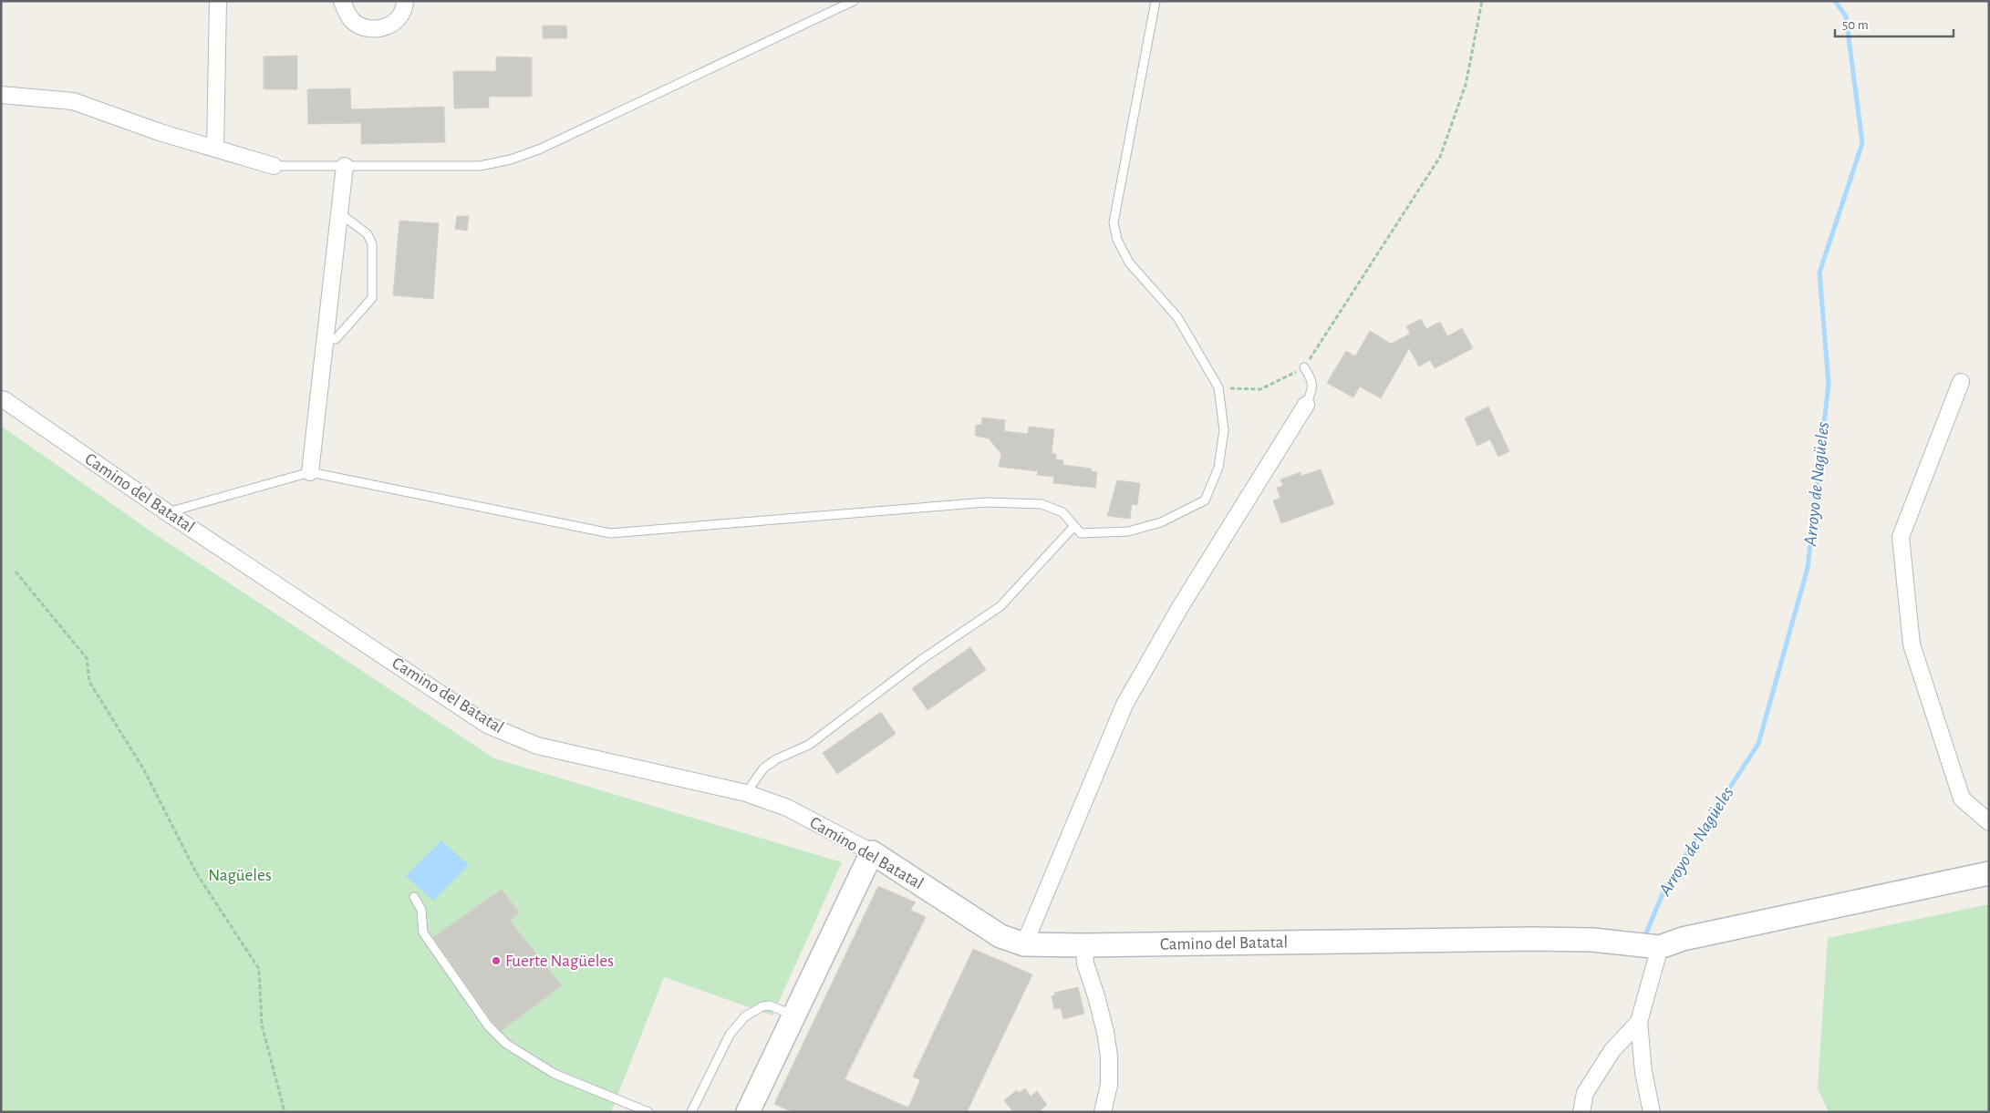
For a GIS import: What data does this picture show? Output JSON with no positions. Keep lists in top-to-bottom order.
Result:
{
  "streets": {
    "street": ["Camino del Batatal"]
  },
  "water": ["Arroyo de Nagüeles"],
  "parks": ["Nagüeles"],
  "places": ["Fuerte Nagüeles"],
  "scale_bar": "50 m"
}
